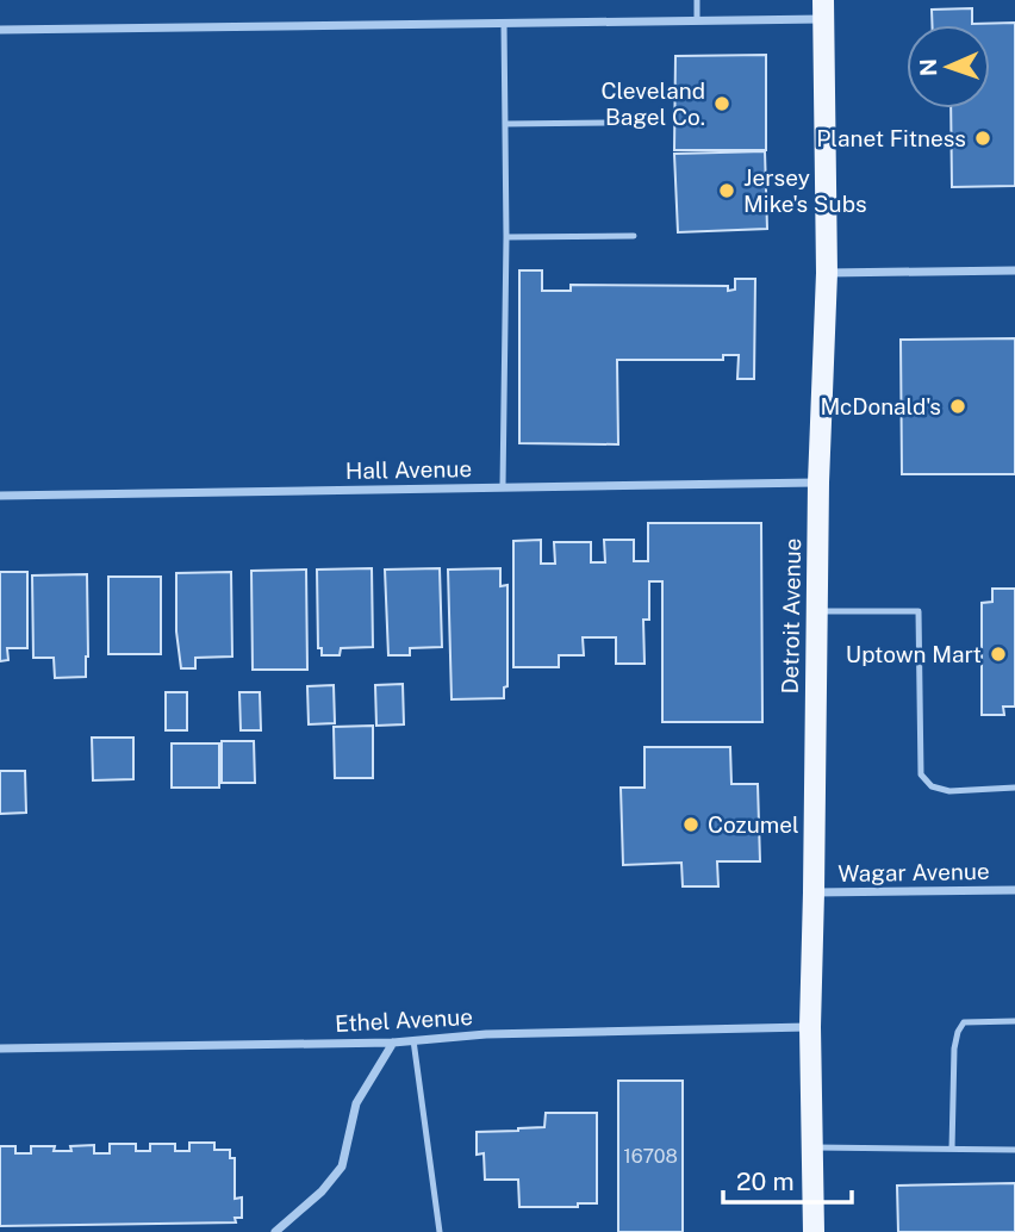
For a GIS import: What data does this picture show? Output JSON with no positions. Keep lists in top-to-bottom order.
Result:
{
  "streets": {
    "main road": ["Detroit Avenue"],
    "street": ["Hall Avenue", "Wagar Avenue", "Ethel Avenue"]
  },
  "crossings": [
    ["Hall Avenue", "Detroit Avenue"],
    ["Detroit Avenue", "Wagar Avenue"],
    ["Detroit Avenue", "Ethel Avenue"]
  ],
  "places": [
    "Cleveland Bagel Co.",
    "Planet Fitness",
    "Jersey Mike's Subs",
    "McDonald's",
    "Uptown Mart",
    "Cozumel"
  ],
  "house_numbers": ["16708"],
  "scale_bar": "20 m",
  "north": "left"
}
